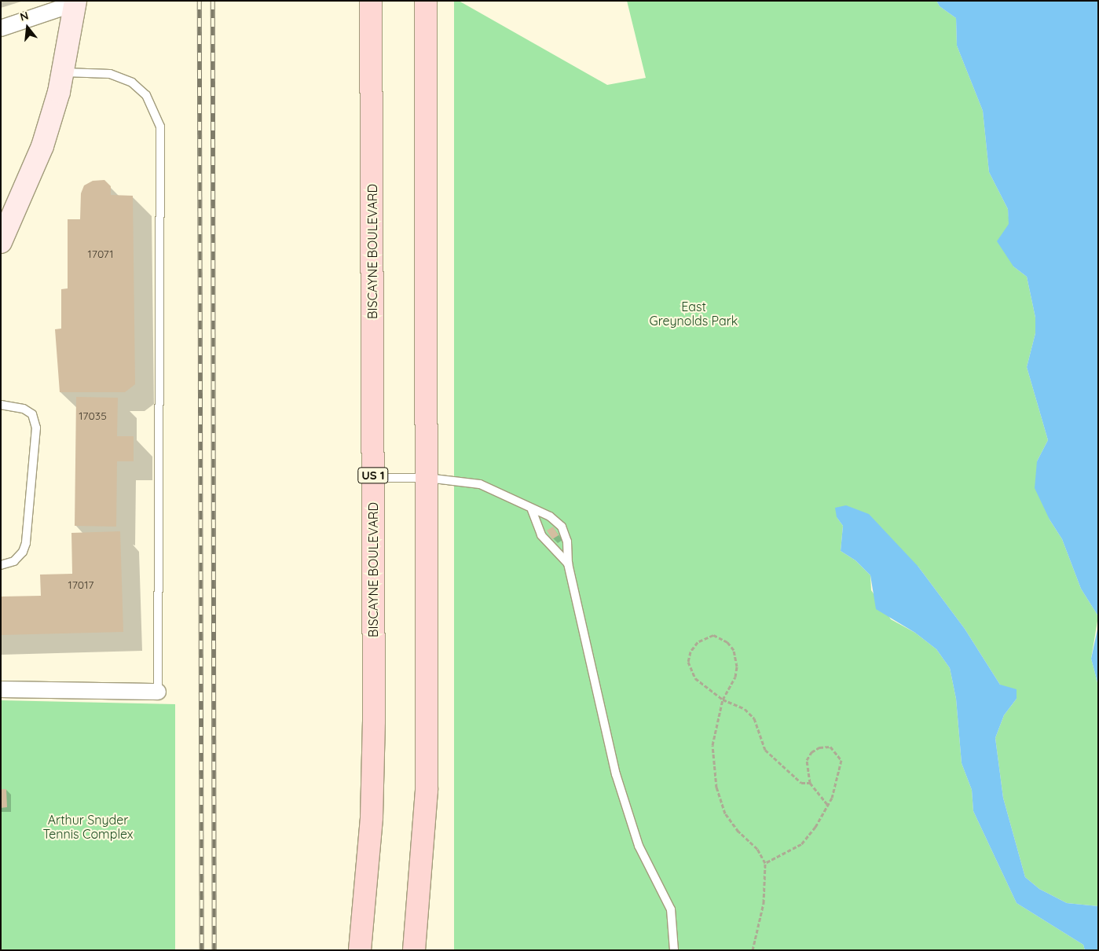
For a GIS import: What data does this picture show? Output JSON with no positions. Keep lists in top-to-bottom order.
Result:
{
  "streets": {
    "main road": ["BISCAYNE BOULEVARD", "US 1"]
  },
  "parks": ["East Greynolds Park", "Arthur Snyder Tennis Complex"],
  "house_numbers": ["17071", "17035", "17017"],
  "north": "top"
}
